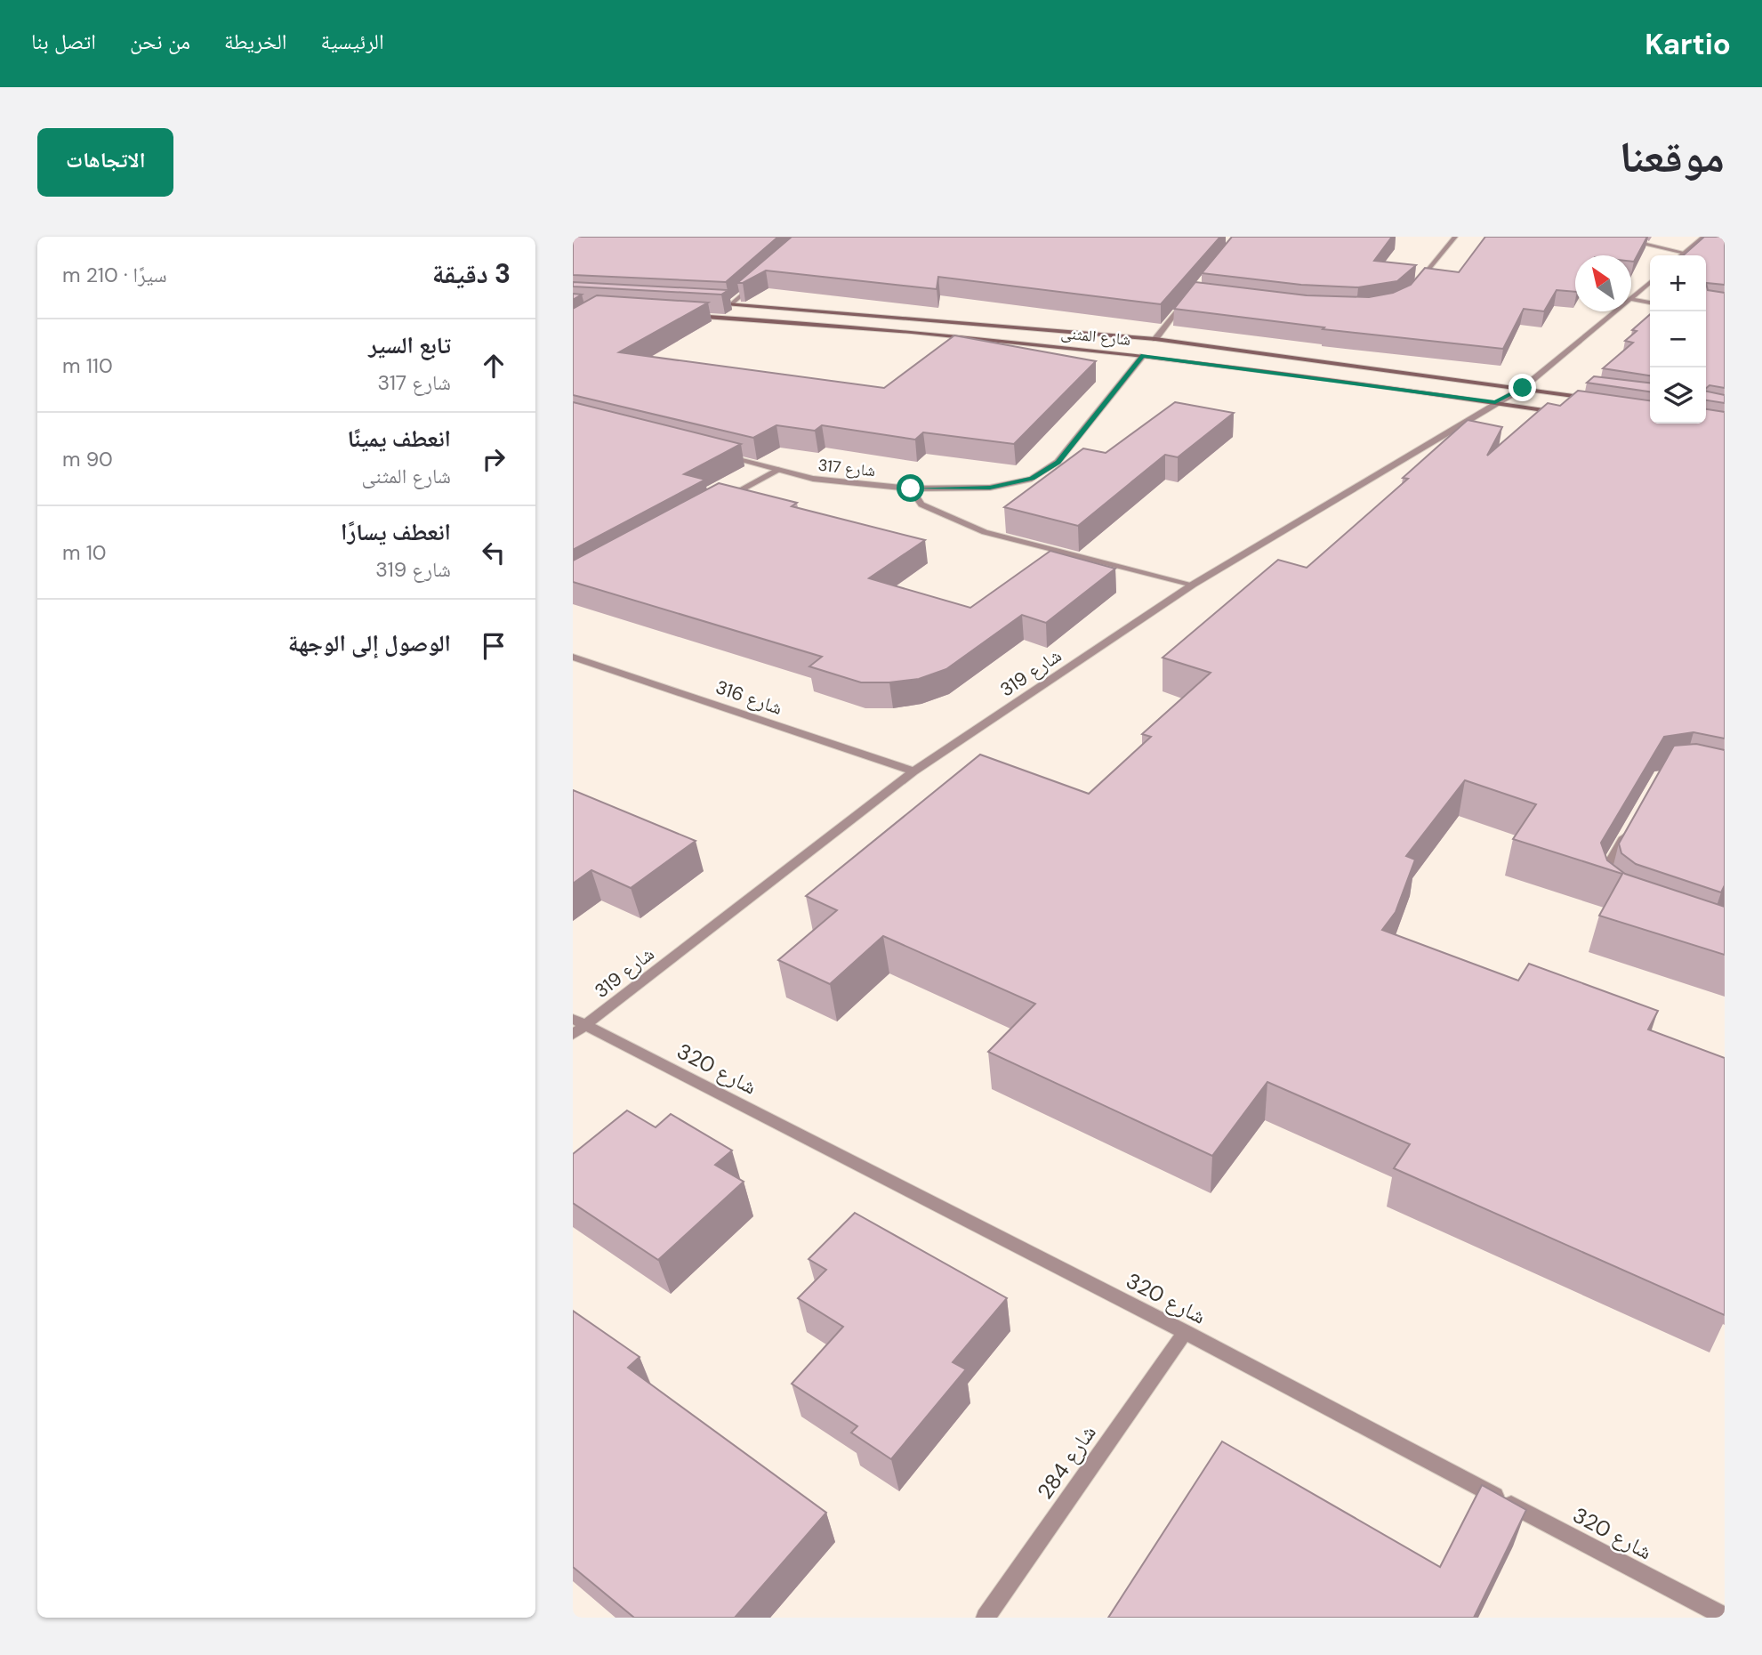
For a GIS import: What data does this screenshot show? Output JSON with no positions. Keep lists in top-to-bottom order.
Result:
{
  "streets": {
    "street": [
      "شارع المثنى",
      "شارع 317",
      "شارع 319",
      "شارع 316",
      "شارع 320",
      "شارع 284"
    ]
  },
  "crossings": [
    ["شارع المثنى", "شارع 317"],
    ["شارع المثنى", "شارع 319"],
    ["شارع 319", "شارع 316"],
    ["شارع 319", "شارع 320"],
    ["شارع 320", "شارع 284"]
  ],
  "north": "top left",
  "page": {
    "header": "Kartio",
    "nav": [
      "الرئيسية",
      "الخريطة",
      "من نحن",
      "اتصل بنا"
    ],
    "title": "موقعنا",
    "buttons": "الاتجاهات",
    "heading": ["3 دقيقة", "سيرًا · 210 m"],
    "map_buttons": ["+", "−"],
    "list": [
      ["تابع السير", "شارع 317", "110 m"],
      ["انعطف يمينًا", "شارع المثنى", "90 m"],
      ["انعطف يسارًا", "شارع 319", "10 m"],
      "الوصول إلى الوجهة"
    ]
  }
}
